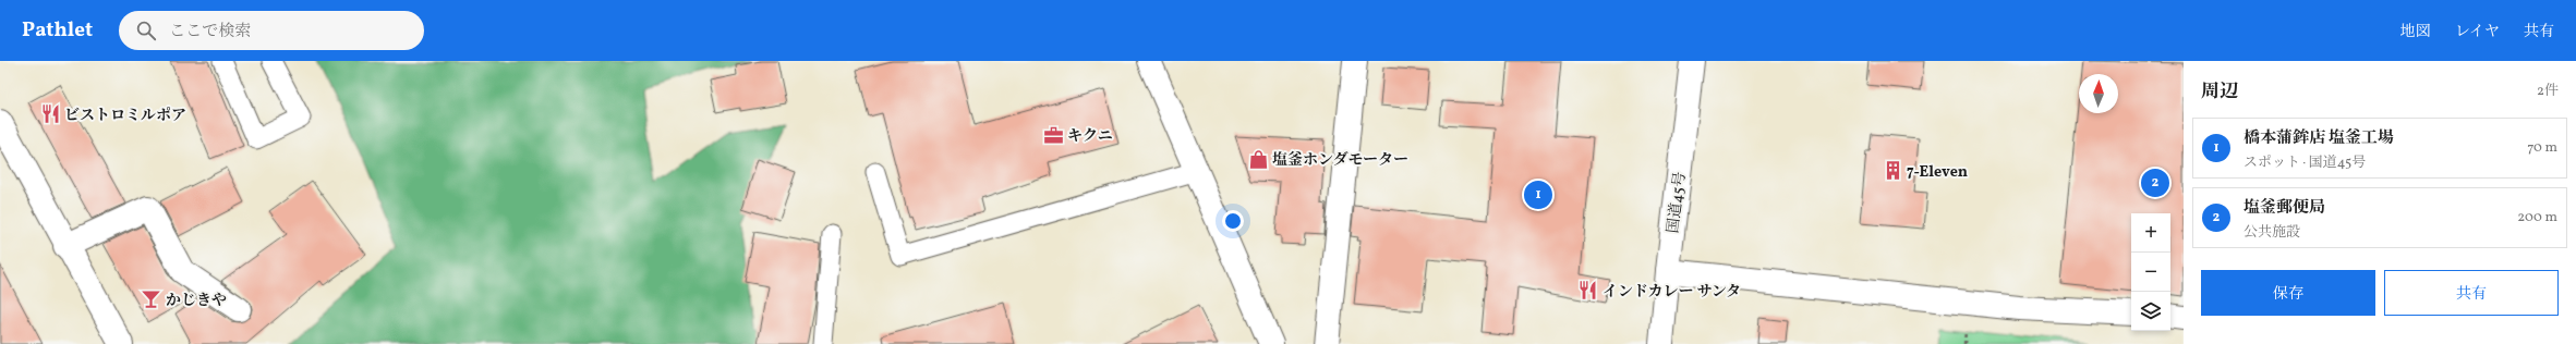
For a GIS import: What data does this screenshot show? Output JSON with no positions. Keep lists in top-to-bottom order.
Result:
{
  "streets": {
    "main road": ["国道45号"]
  },
  "places": {
    "restaurant": ["ビストロミルポア", "インドカレー サンタ"],
    "office": ["キクニ"],
    "shop": ["塩釜ホンダモーター"],
    "building": ["7-Eleven"],
    "bar": ["かじきや"]
  },
  "north": "top",
  "page": {
    "header": "Pathlet",
    "search": "ここで検索",
    "nav": ["地図", "レイヤ", "共有"],
    "heading": ["周辺", "2件"],
    "list": [
      {
        "mark": "1",
        "name": "橋本蒲鉾店 塩釜工場",
        "note": "スポット · 国道45号",
        "value": "70 m"
      },
      {
        "mark": "2",
        "name": "塩釜郵便局",
        "note": "公共施設",
        "value": "200 m"
      }
    ],
    "pins": ["2", "1"],
    "map_buttons": ["+", "−"],
    "buttons": ["保存", "共有"]
  }
}
